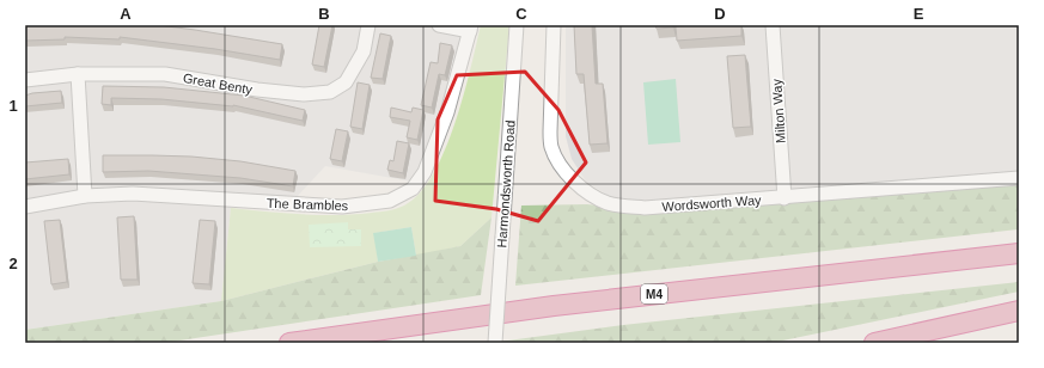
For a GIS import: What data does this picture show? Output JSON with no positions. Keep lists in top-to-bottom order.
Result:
{
  "streets": {
    "highway": ["M4"],
    "street": [
      "Great Benty",
      "Milton Way",
      "Harmondsworth Road",
      "Wordsworth Way",
      "The Brambles"
    ]
  },
  "crossings": [
    ["Milton Way", "Wordsworth Way"]
  ],
  "grid": {
    "columns": [
      "A",
      "B",
      "C",
      "D",
      "E"
    ],
    "rows": ["1", "2"]
  }
}
